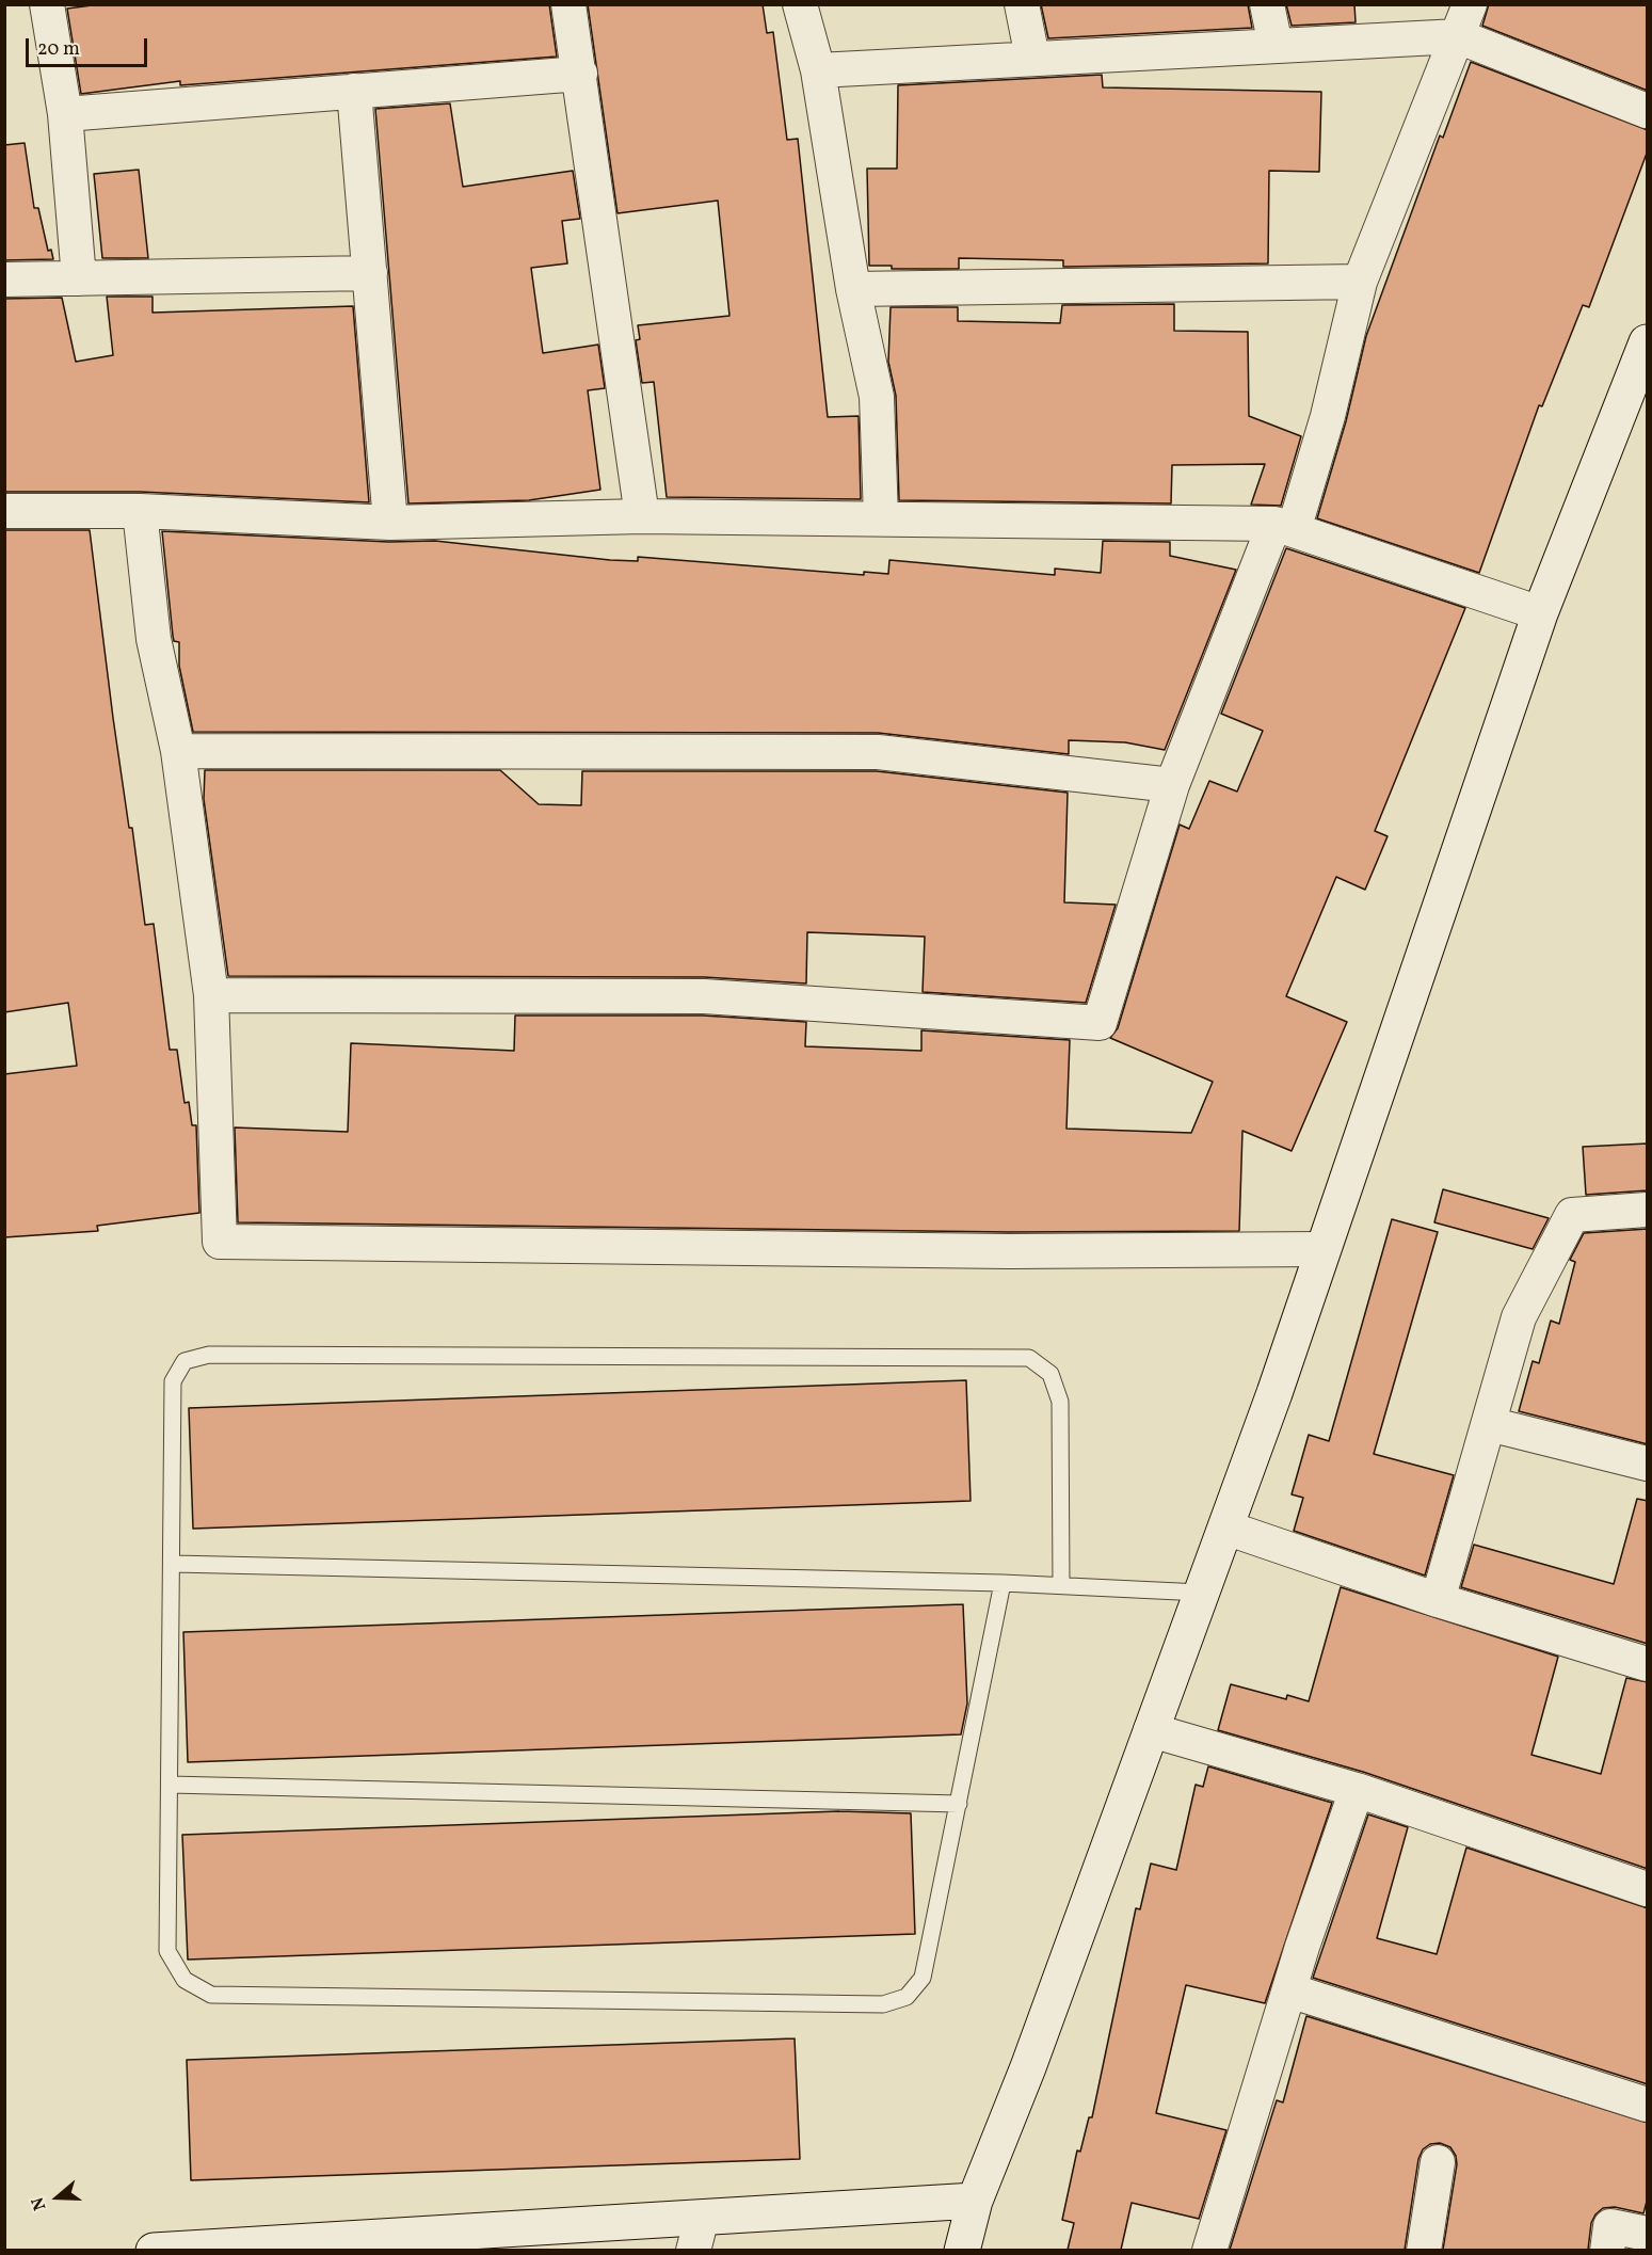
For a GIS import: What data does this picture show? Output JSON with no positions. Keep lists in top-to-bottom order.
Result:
{
  "scale_bar": "20 m",
  "north": "left"
}
